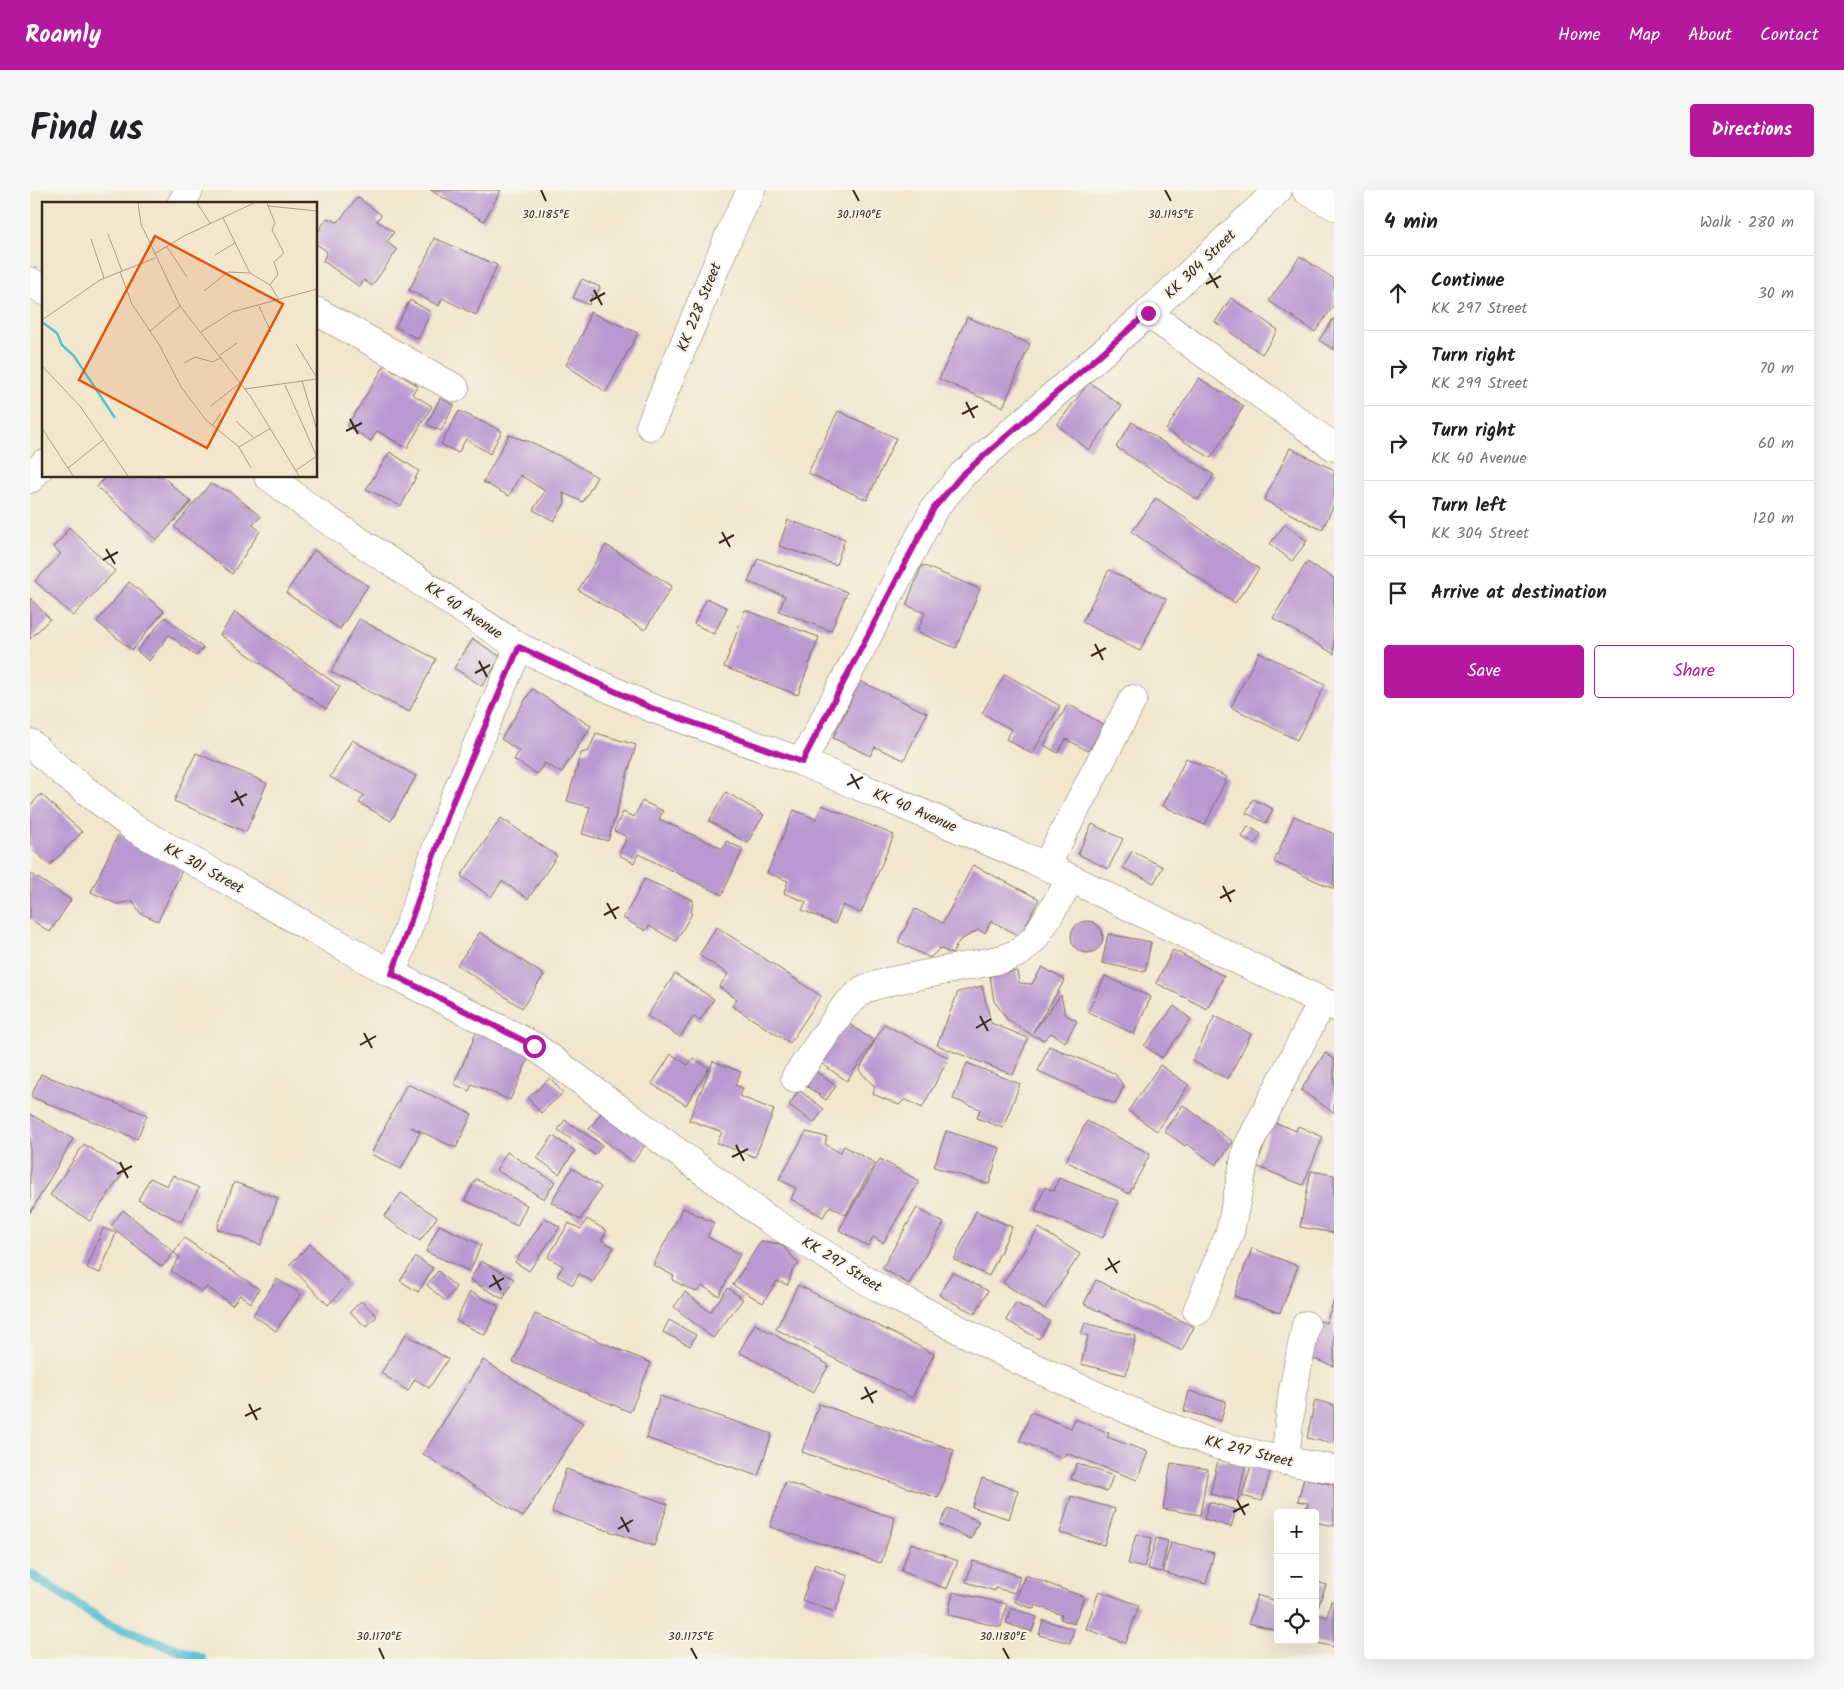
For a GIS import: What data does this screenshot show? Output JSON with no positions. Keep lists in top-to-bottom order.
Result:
{
  "streets": {
    "street": [
      "KK 304 Street",
      "KK 228 Street",
      "KK 40 Avenue",
      "KK 301 Street",
      "KK 297 Street"
    ]
  },
  "crossings": [
    ["KK 304 Street", "KK 40 Avenue"],
    ["KK 301 Street", "KK 297 Street"]
  ],
  "page": {
    "header": "Roamly",
    "nav": [
      "Home",
      "Map",
      "About",
      "Contact"
    ],
    "title": "Find us",
    "buttons": [
      "Directions",
      ["Save", "Share"]
    ],
    "heading": ["4 min", "Walk · 280 m"],
    "list": [
      ["Continue", "KK 297 Street", "30 m"],
      ["Turn right", "KK 299 Street", "70 m"],
      ["Turn right", "KK 40 Avenue", "60 m"],
      ["Turn left", "KK 304 Street", "120 m"],
      "Arrive at destination"
    ],
    "map_buttons": ["+", "−"]
  },
  "coordinates": [
    "30.1185°E",
    "30.1190°E",
    "30.1195°E",
    "30.1170°E",
    "30.1175°E",
    "30.1180°E"
  ]
}
